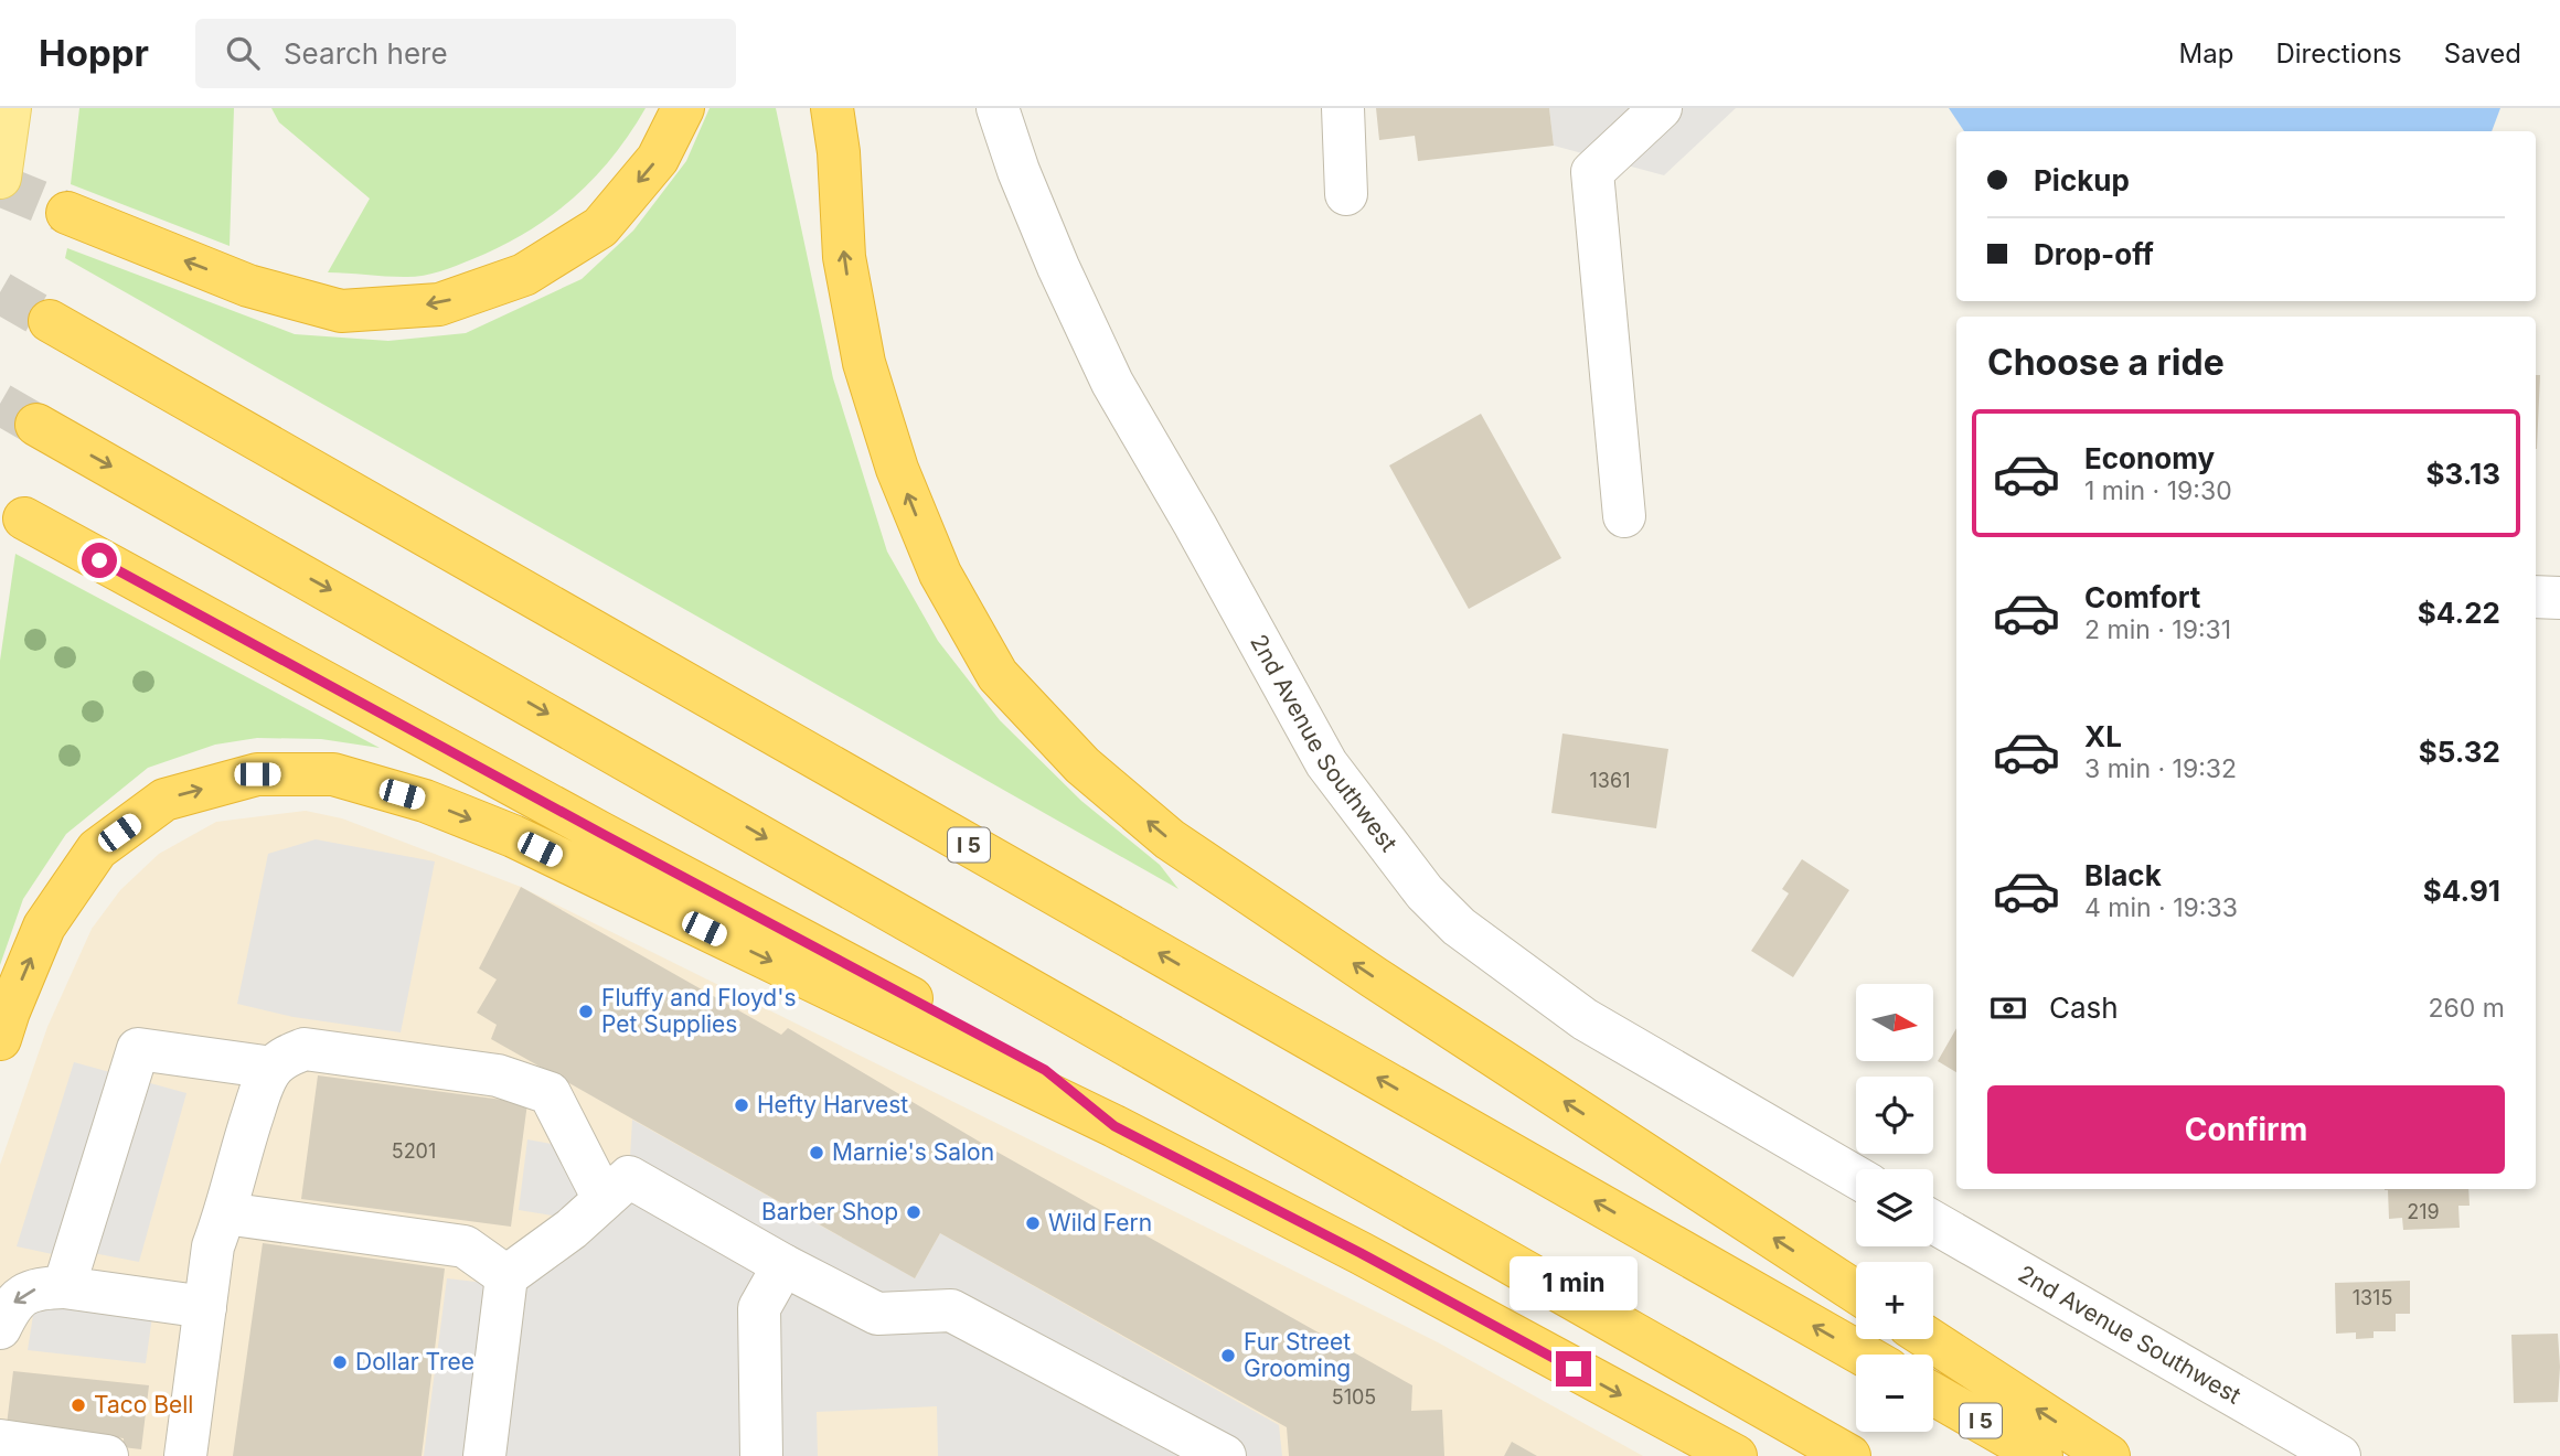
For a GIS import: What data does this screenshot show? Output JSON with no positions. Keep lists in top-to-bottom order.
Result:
{
  "streets": {
    "highway": ["I 5"],
    "street": ["2nd Avenue Southwest"]
  },
  "places": [
    "Fluffy and Floyd's Pet Supplies",
    "Hefty Harvest",
    "Marnie's Salon",
    "Barber Shop",
    "Wild Fern",
    "Fur Street Grooming",
    "Dollar Tree",
    "Taco Bell"
  ],
  "house_numbers": [
    "1361",
    "5201",
    "219",
    "1315",
    "5105"
  ],
  "north": "right",
  "page": {
    "header": "Hoppr",
    "search": "Search here",
    "nav": ["Map", "Directions", "Saved"],
    "banner": ["Pickup", "Drop-off"],
    "heading": "Choose a ride",
    "list": [
      {
        "name": "Economy",
        "note": "1 min · 19:30",
        "value": "$3.13"
      },
      {
        "name": "Comfort",
        "note": "2 min · 19:31",
        "value": "$4.22"
      },
      {
        "name": "XL",
        "note": "3 min · 19:32",
        "value": "$5.32"
      },
      {
        "name": "Black",
        "note": "4 min · 19:33",
        "value": "$4.91"
      }
    ],
    "pay": ["Cash", "260 m"],
    "map_buttons": ["+", "−"],
    "buttons": "Confirm",
    "bubble": "1 min"
  }
}
